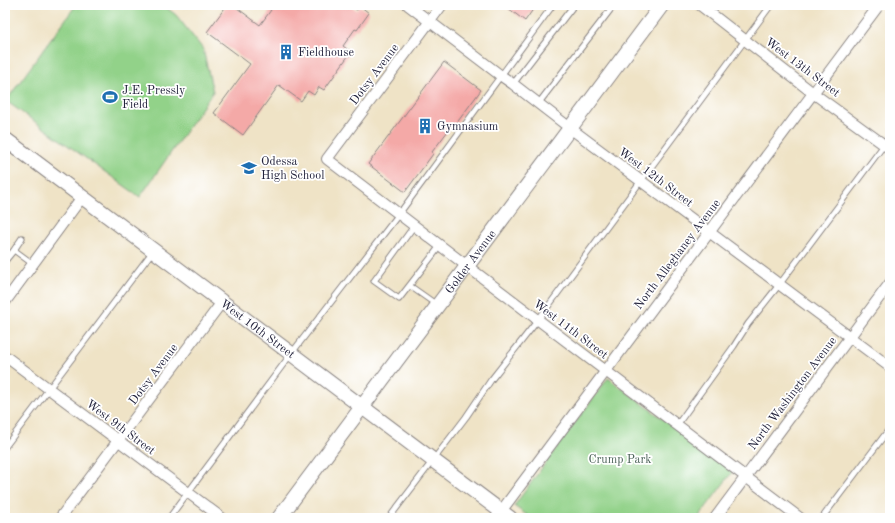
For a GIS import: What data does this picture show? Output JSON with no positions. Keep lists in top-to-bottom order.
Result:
{
  "streets": {
    "main road": ["Golder Avenue", "West 10th Street"],
    "street": [
      "West 13th Street",
      "Dotsy Avenue",
      "West 12th Street",
      "North Alleghaney Avenue",
      "West 11th Street",
      "North Washington Avenue",
      "West 9th Street"
    ]
  },
  "crossings": [
    ["West 13th Street", "North Alleghaney Avenue"],
    ["Dotsy Avenue", "West 12th Street"],
    ["Dotsy Avenue", "West 10th Street"],
    ["Dotsy Avenue", "West 11th Street"],
    ["Dotsy Avenue", "West 9th Street"],
    ["West 12th Street", "North Alleghaney Avenue"],
    ["West 12th Street", "Golder Avenue"],
    ["West 12th Street", "North Washington Avenue"],
    ["North Alleghaney Avenue", "West 10th Street"],
    ["North Alleghaney Avenue", "West 11th Street"],
    ["Golder Avenue", "West 10th Street"],
    ["Golder Avenue", "West 11th Street"],
    ["West 11th Street", "North Washington Avenue"]
  ],
  "parks": ["Crump Park"],
  "places": {
    "building": ["Fieldhouse", "Gymnasium"],
    "sports": ["J.E. Pressly Field"],
    "school or university": ["Odessa High School"]
  }
}
